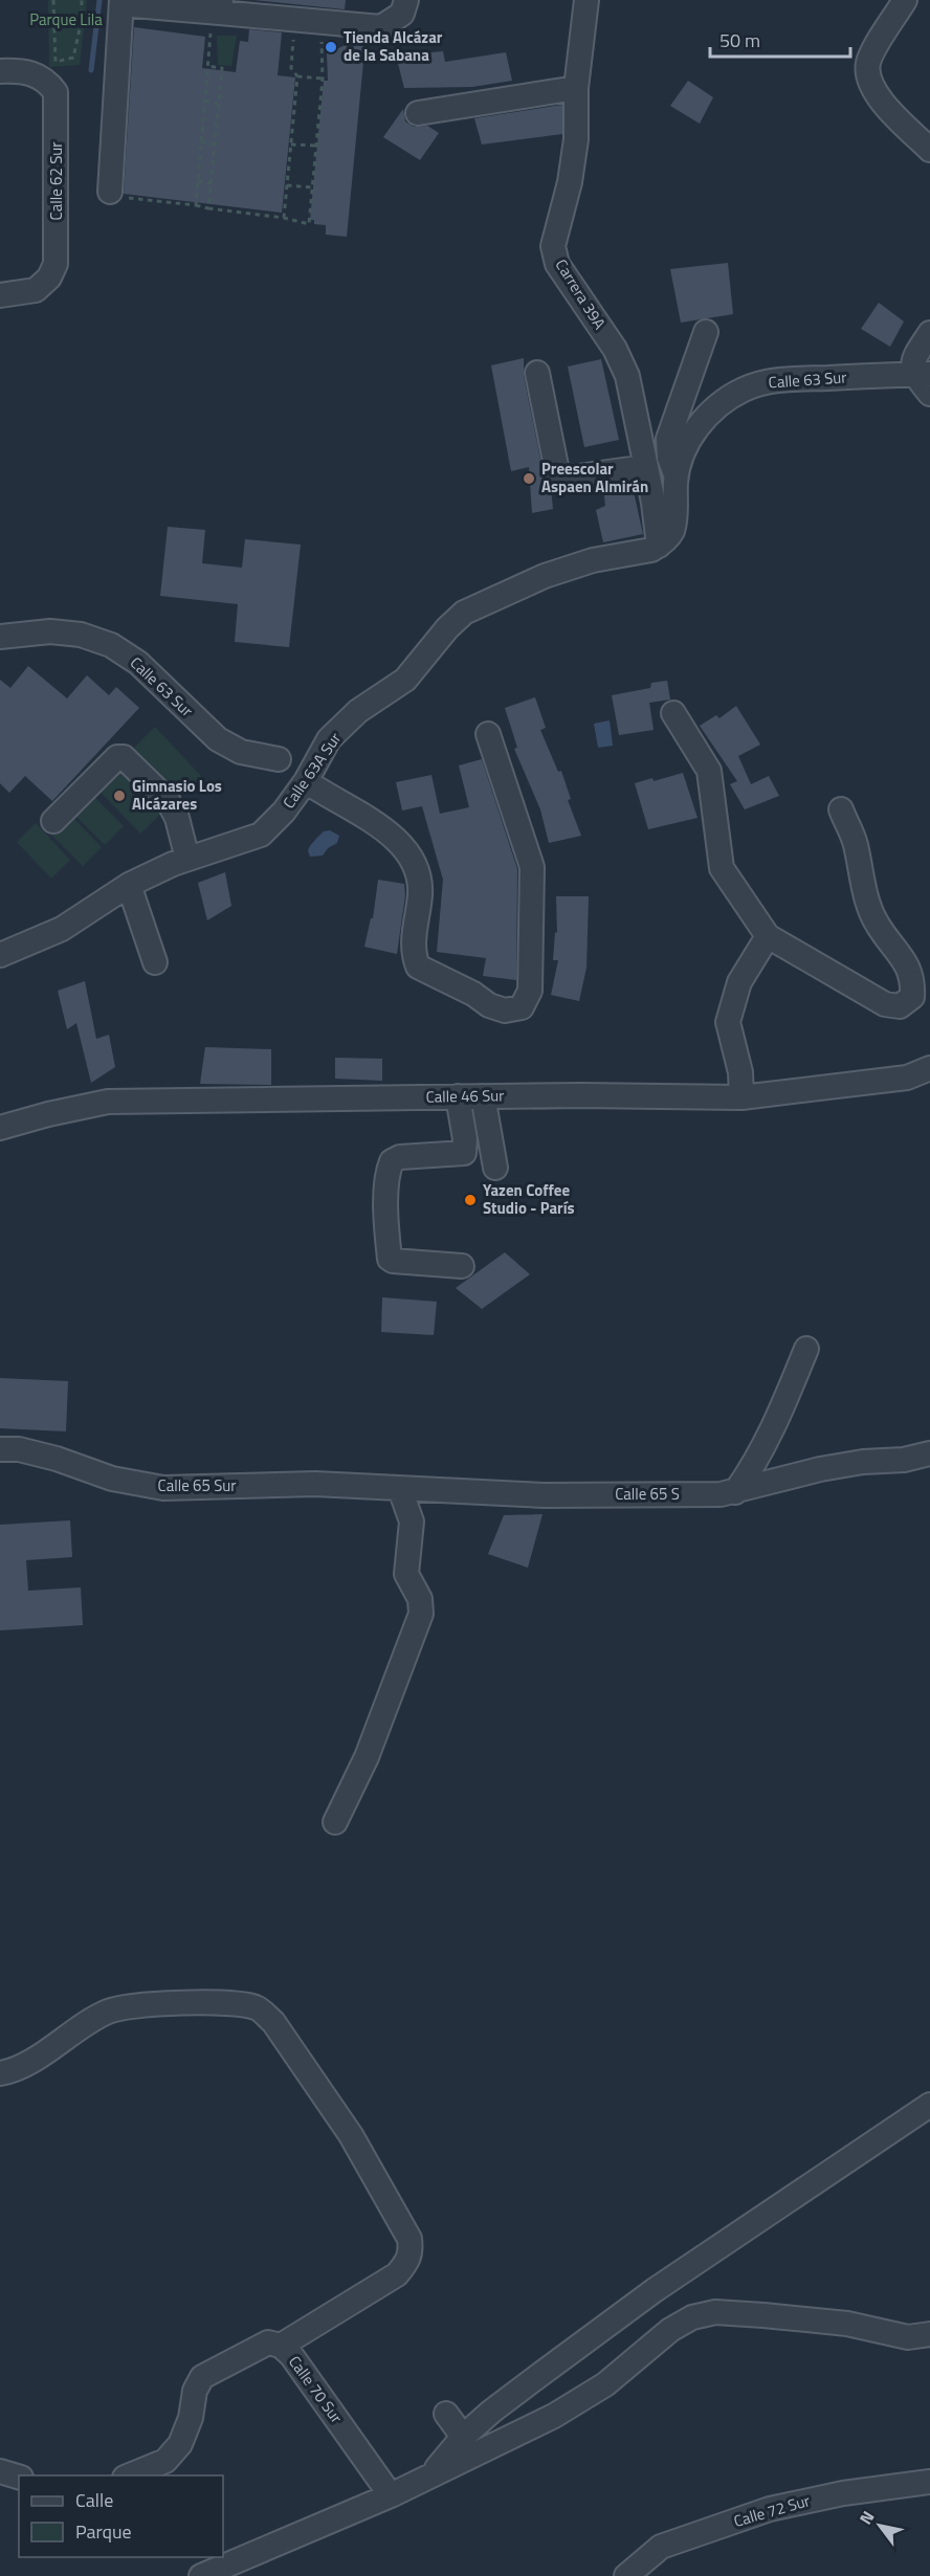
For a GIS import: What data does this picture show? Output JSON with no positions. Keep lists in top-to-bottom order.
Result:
{
  "streets": {
    "street": [
      "Calle 62 Sur",
      "Carrera 39A",
      "Calle 63 Sur",
      "Calle 63A Sur",
      "Calle 46 Sur",
      "Calle 65 Sur",
      "Calle 65 S",
      "Calle 70 Sur",
      "Calle 72 Sur"
    ]
  },
  "crossings": [
    ["Carrera 39A", "Calle 63 Sur"],
    ["Carrera 39A", "Calle 63A Sur"],
    ["Calle 63 Sur", "Calle 63A Sur"],
    ["Calle 65 Sur", "Calle 65 S"]
  ],
  "parks": ["Parque Lila"],
  "places": [
    "Tienda Alcázar de la Sabana",
    "Preescolar Aspaen Almirán",
    "Gimnasio Los Alcázares",
    "Yazen Coffee Studio - París"
  ],
  "legend": ["Calle", "Parque"],
  "scale_bar": "50 m",
  "north": "top left"
}
